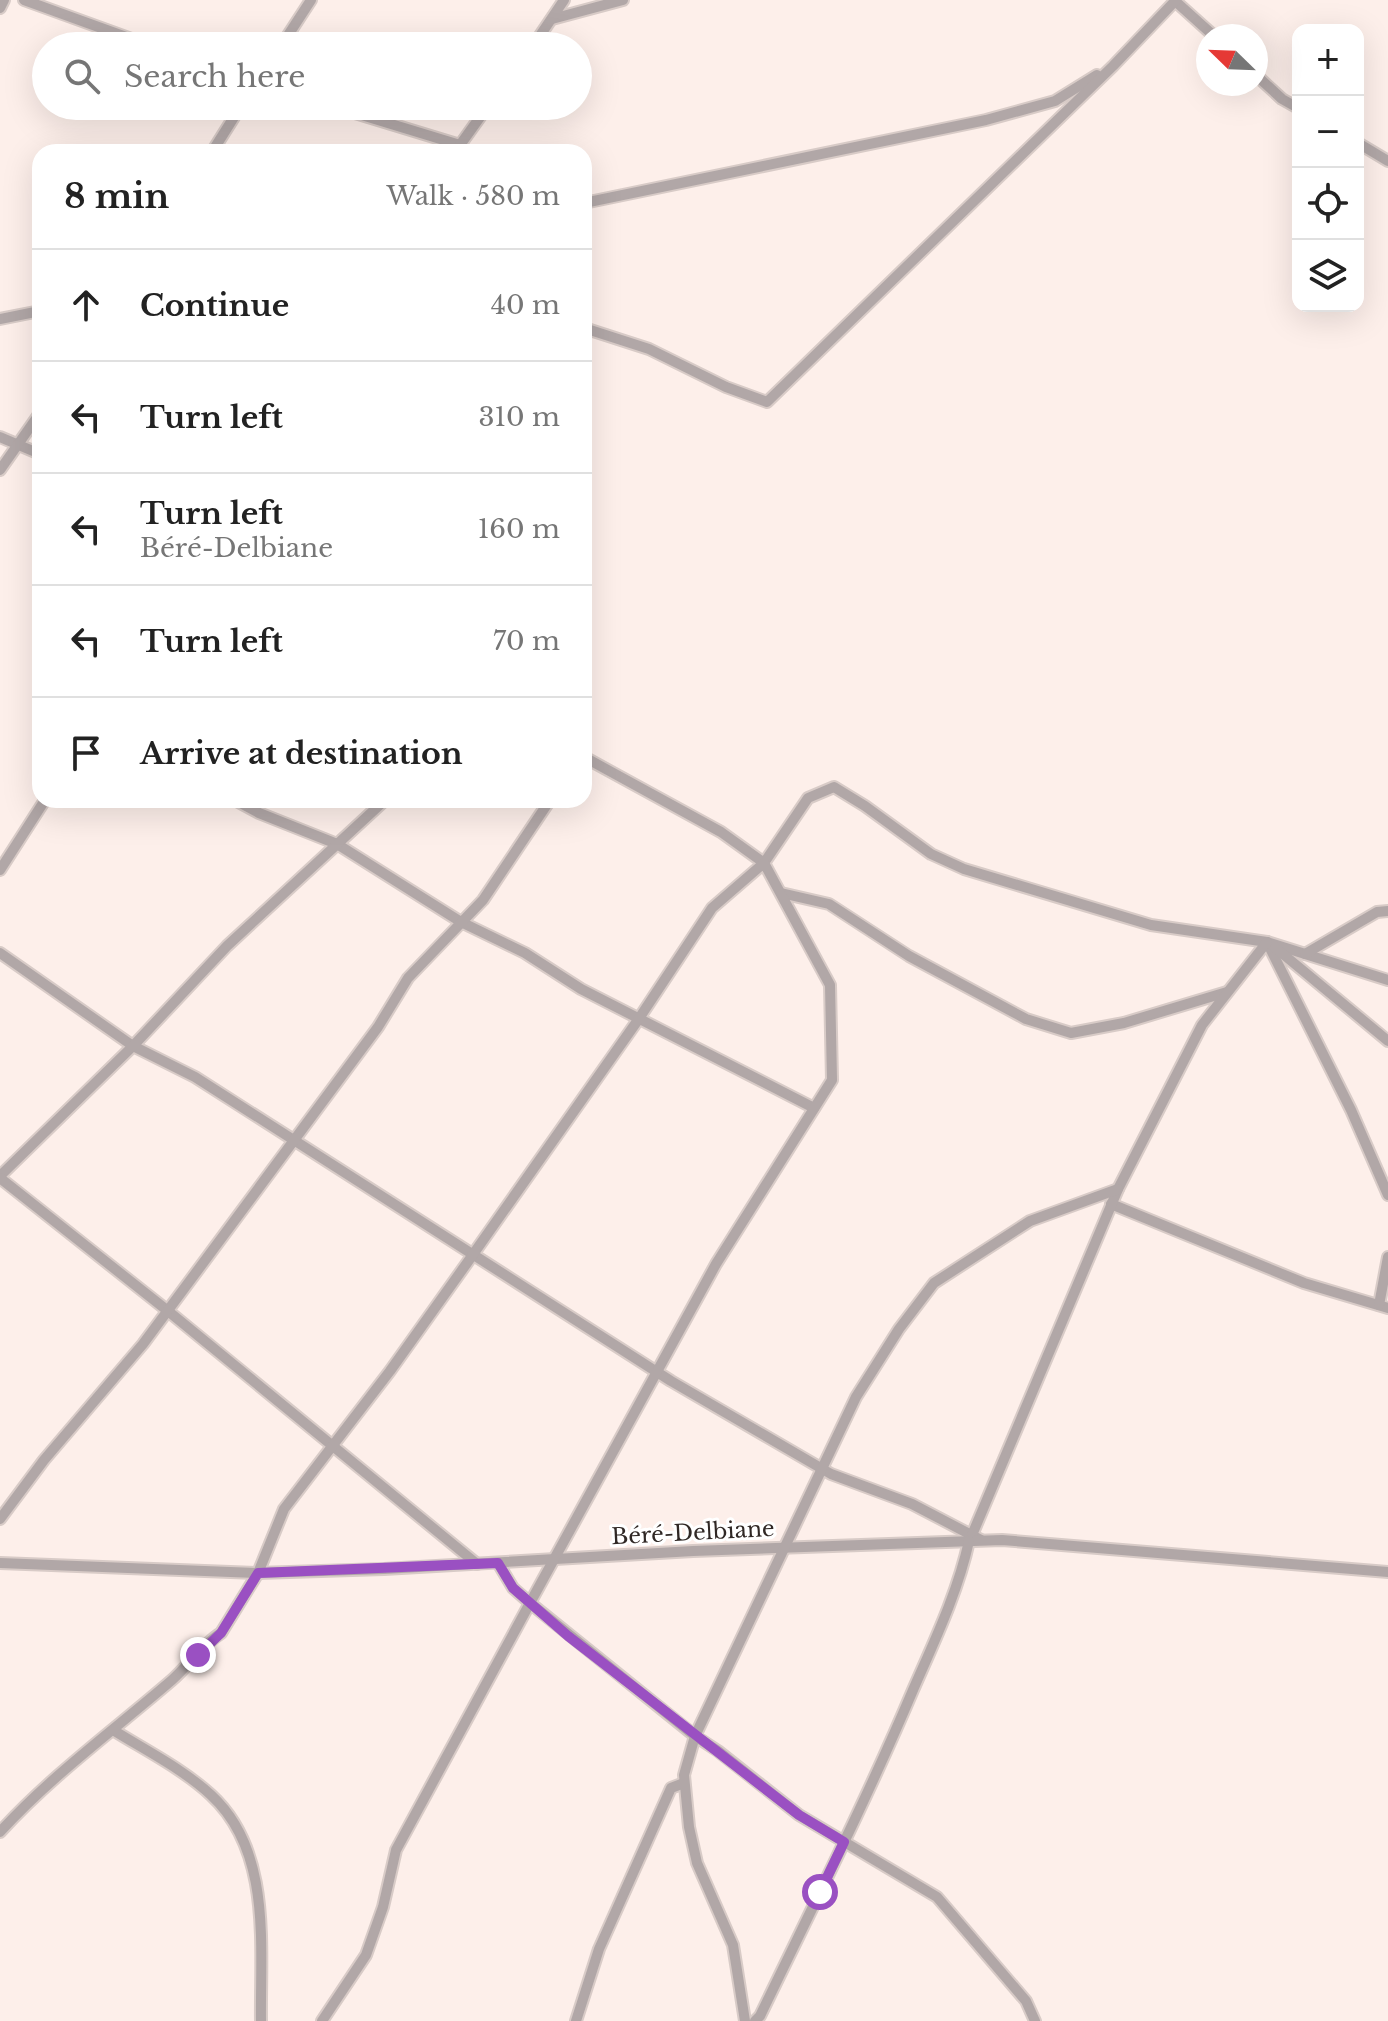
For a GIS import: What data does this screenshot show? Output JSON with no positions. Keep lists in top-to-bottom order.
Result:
{
  "streets": {
    "street": ["Béré-Delbiane"]
  },
  "north": "top left",
  "page": {
    "map_buttons": ["+", "−"],
    "search": "Search here",
    "heading": ["8 min", "Walk · 580 m"],
    "list": [
      ["Continue", "40 m"],
      ["Turn left", "310 m"],
      ["Turn left", "Béré-Delbiane", "160 m"],
      ["Turn left", "70 m"],
      "Arrive at destination"
    ]
  }
}
